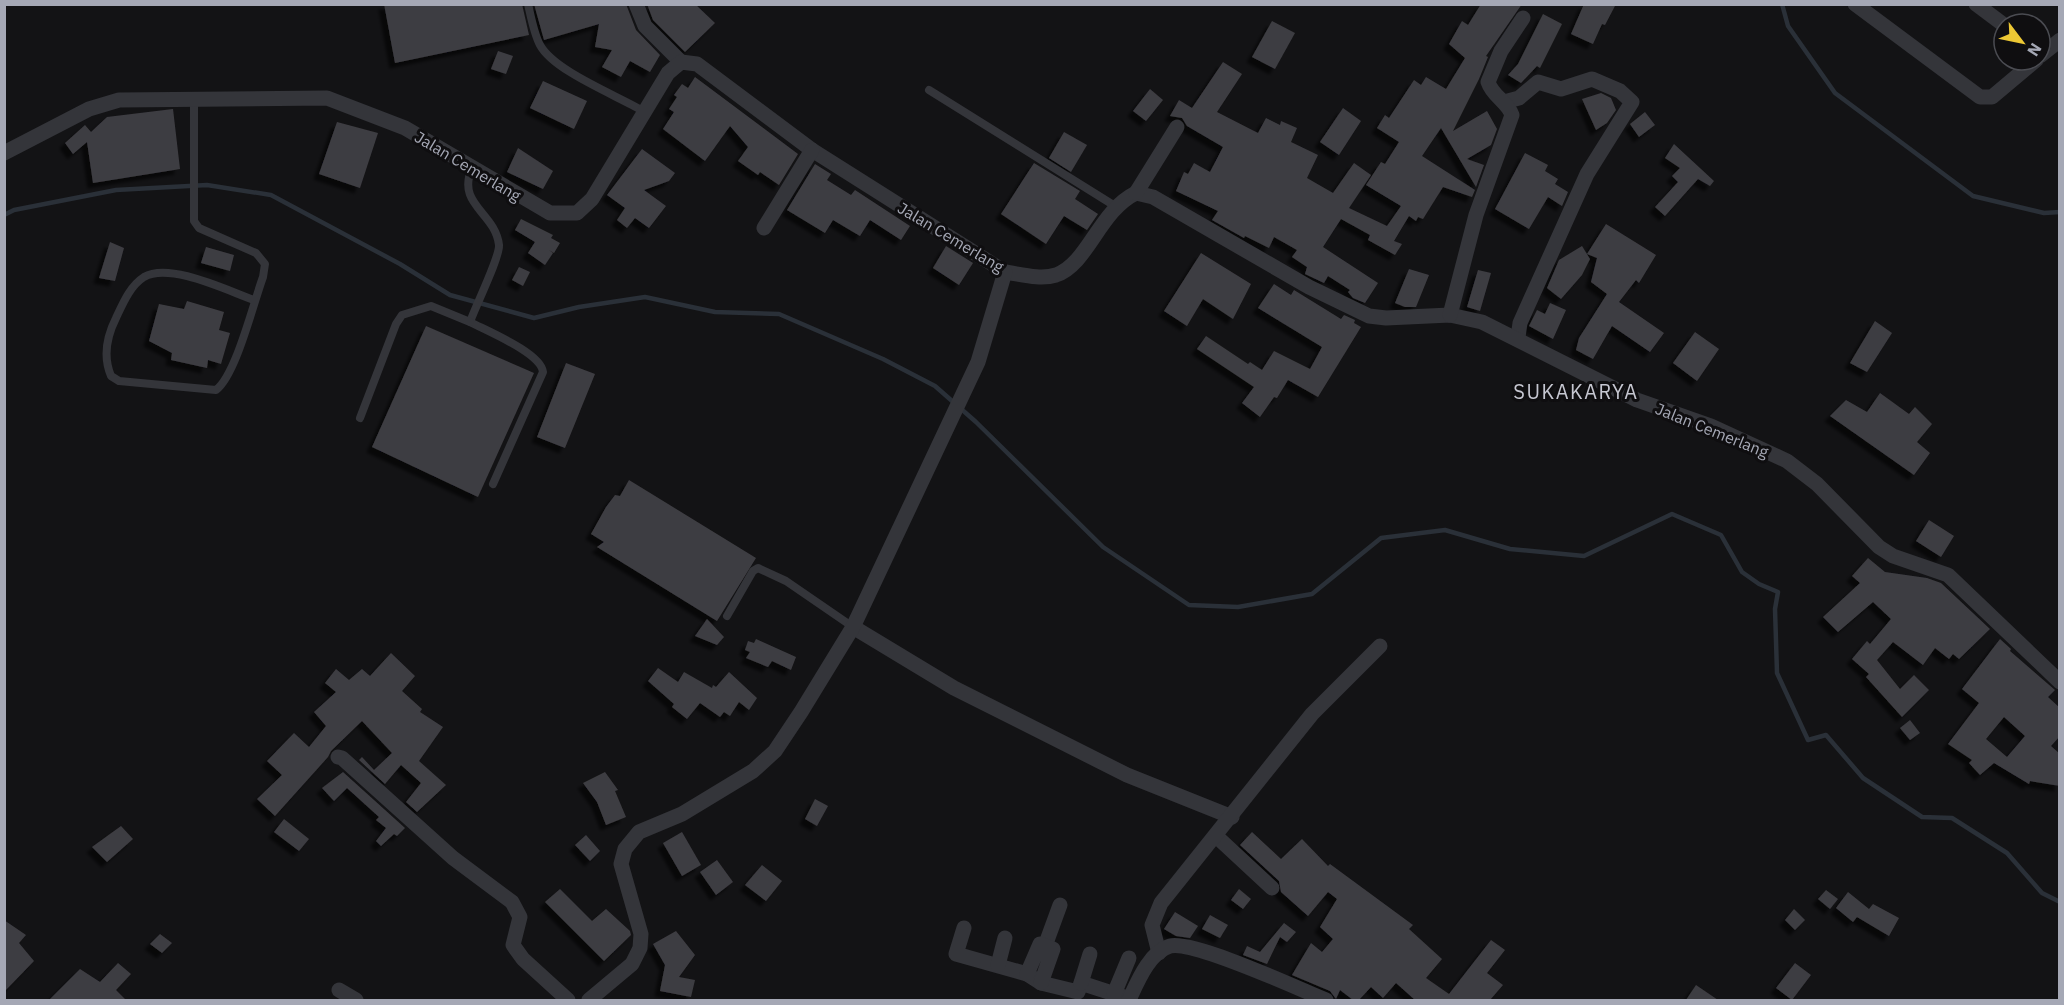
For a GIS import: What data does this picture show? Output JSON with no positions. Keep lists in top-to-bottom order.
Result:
{
  "streets": {
    "street": ["Jalan Cemerlang"]
  },
  "districts": ["SUKAKARYA"],
  "north": "bottom right"
}
